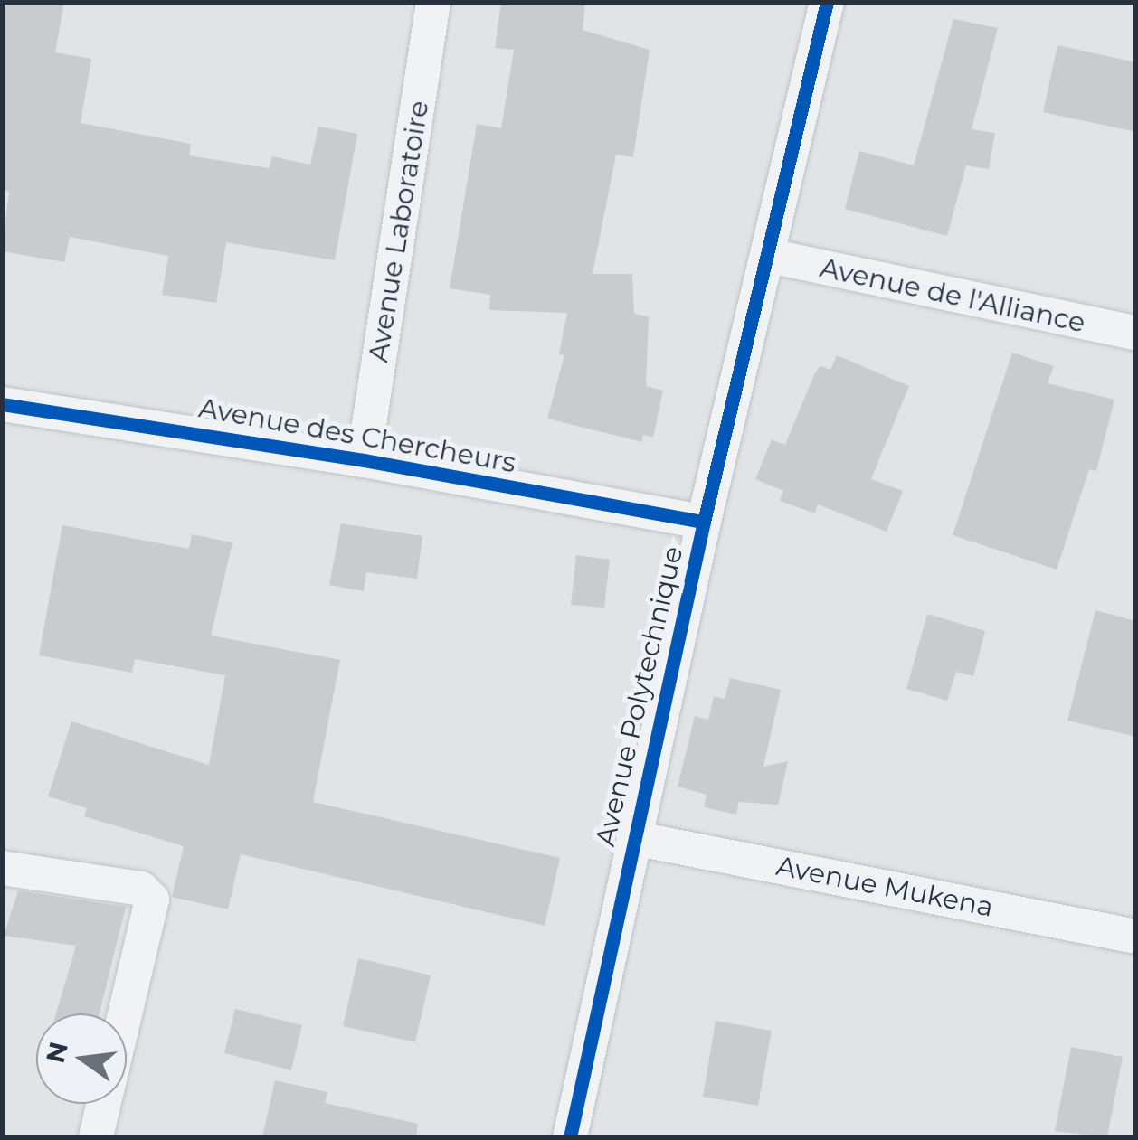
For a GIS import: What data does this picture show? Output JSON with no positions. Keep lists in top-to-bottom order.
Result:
{
  "streets": {
    "street": [
      "Avenue Laboratoire",
      "Avenue de l'Alliance",
      "Avenue des Chercheurs",
      "Avenue Polytechnique",
      "Avenue Mukena"
    ]
  },
  "crossings": [
    ["Avenue Laboratoire", "Avenue des Chercheurs"],
    ["Avenue de l'Alliance", "Avenue Polytechnique"],
    ["Avenue des Chercheurs", "Avenue Polytechnique"],
    ["Avenue Polytechnique", "Avenue Mukena"]
  ],
  "north": "left"
}
